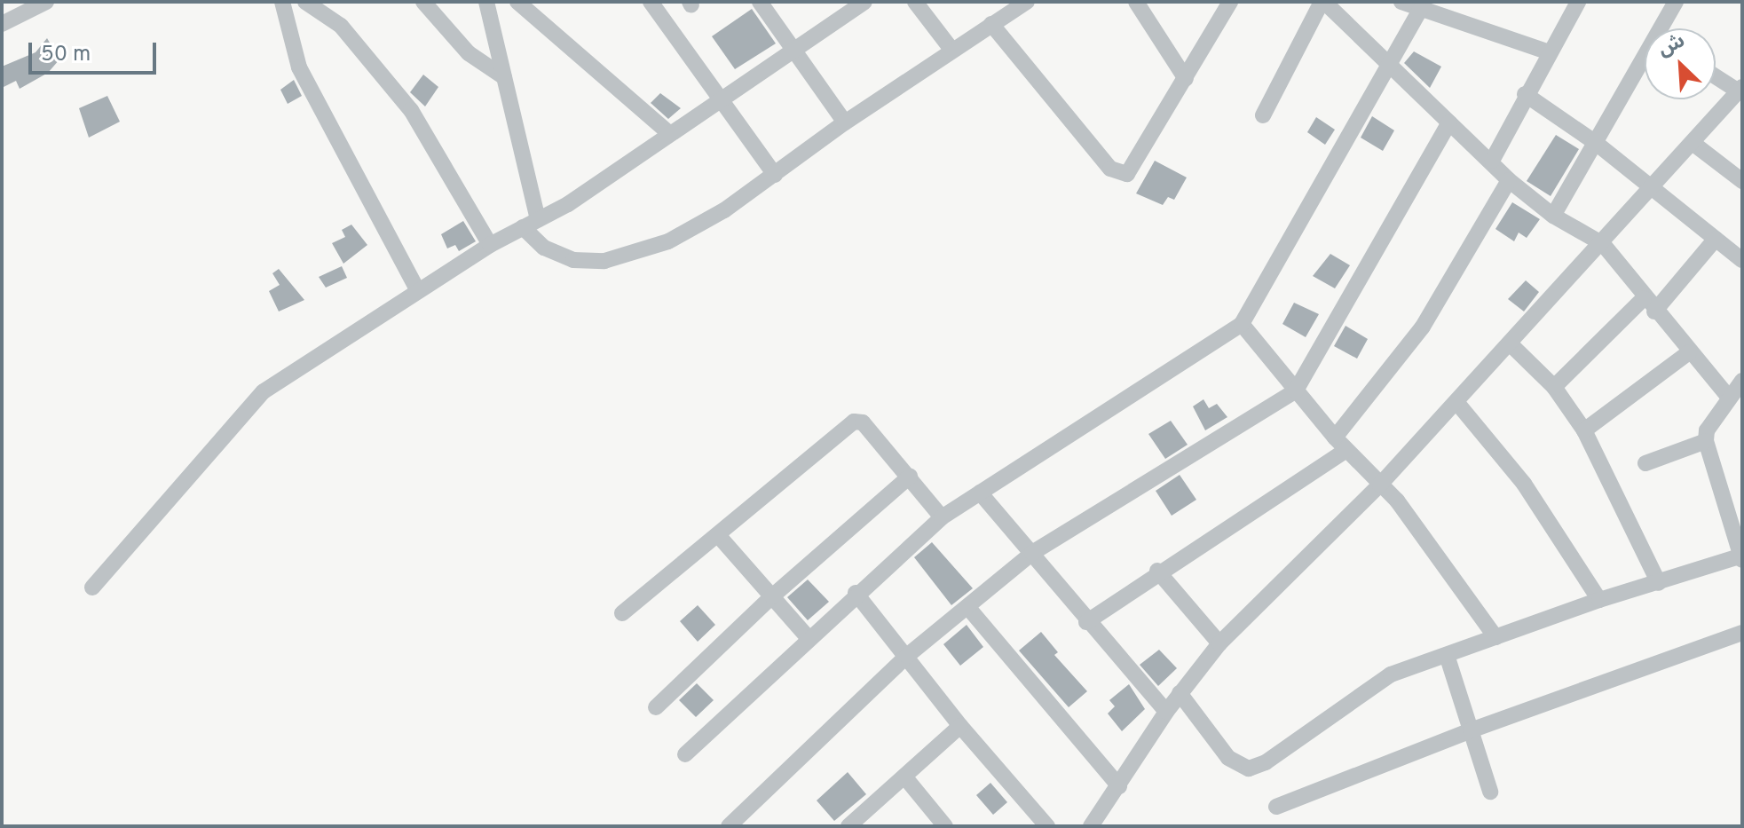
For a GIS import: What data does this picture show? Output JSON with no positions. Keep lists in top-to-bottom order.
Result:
{
  "scale_bar": "50 m",
  "north": "top left"
}
